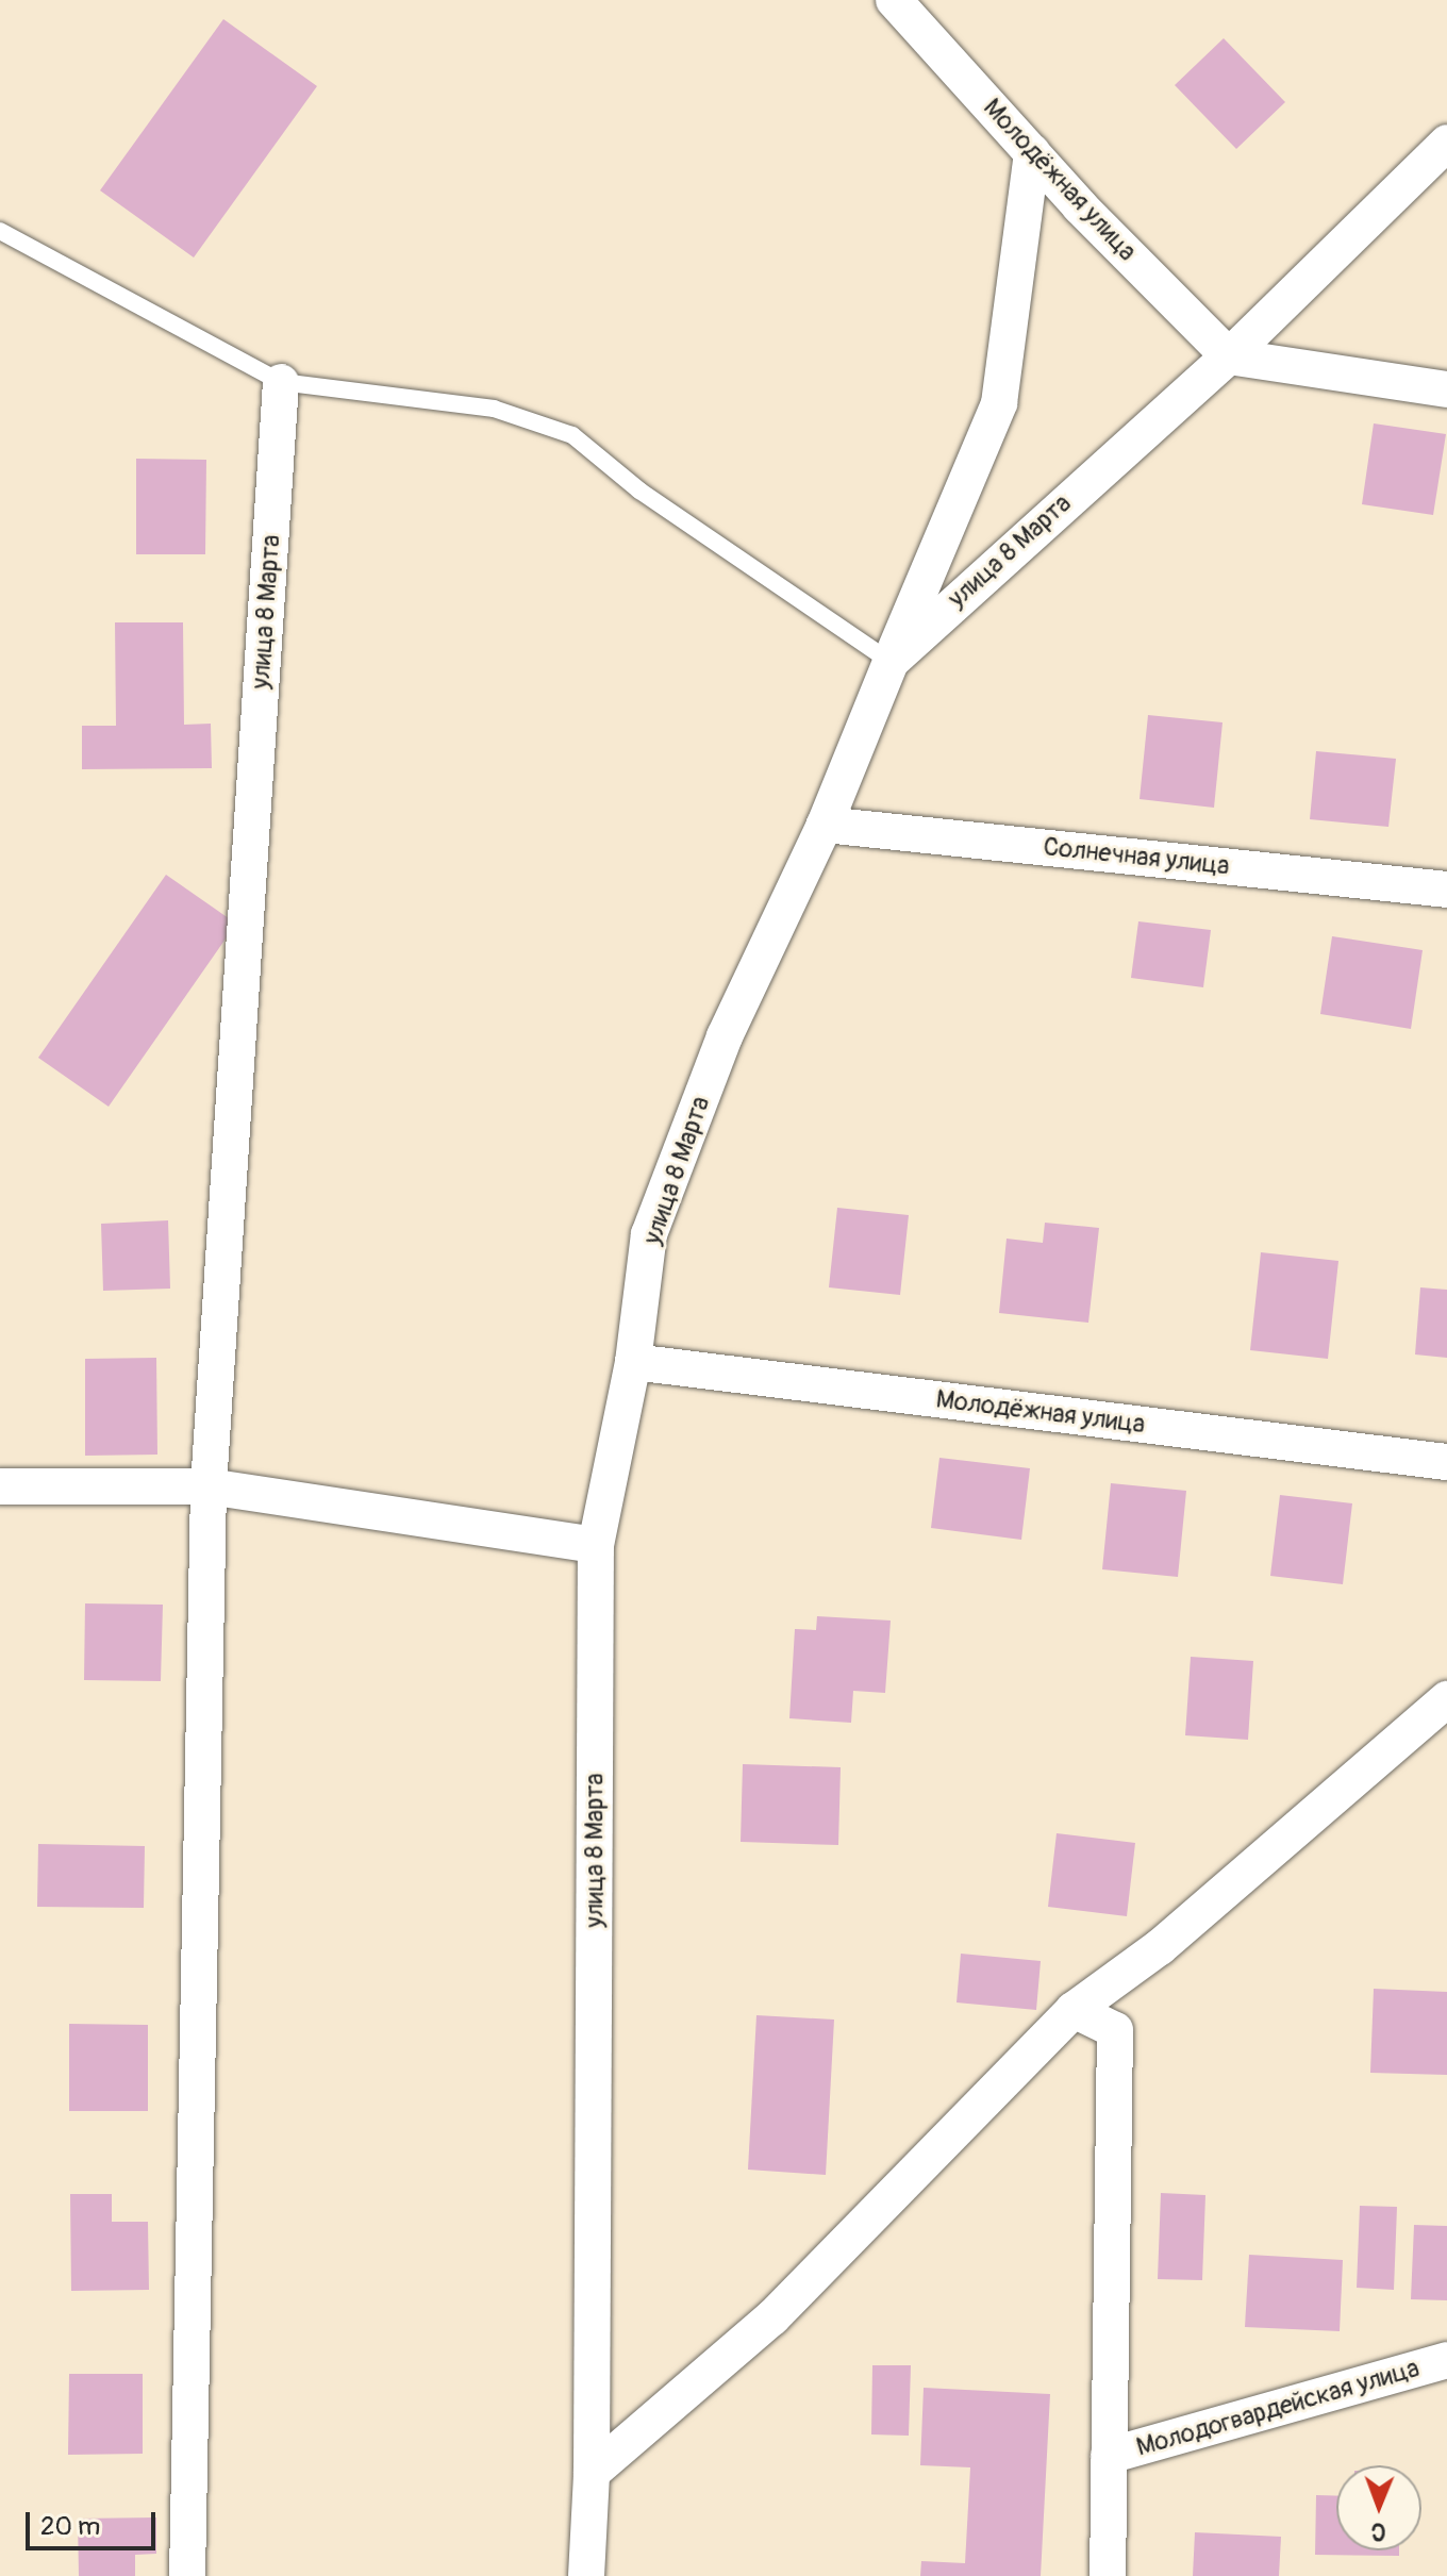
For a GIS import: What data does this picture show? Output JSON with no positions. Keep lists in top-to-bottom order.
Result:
{
  "streets": {
    "street": [
      "Молодёжная улица",
      "улица 8 Марта",
      "Солнечная улица",
      "Молодогвардейская улица"
    ]
  },
  "crossings": [
    ["Молодёжная улица", "улица 8 Марта"],
    ["улица 8 Марта", "Солнечная улица"]
  ],
  "scale_bar": "20 m",
  "north": "bottom"
}
